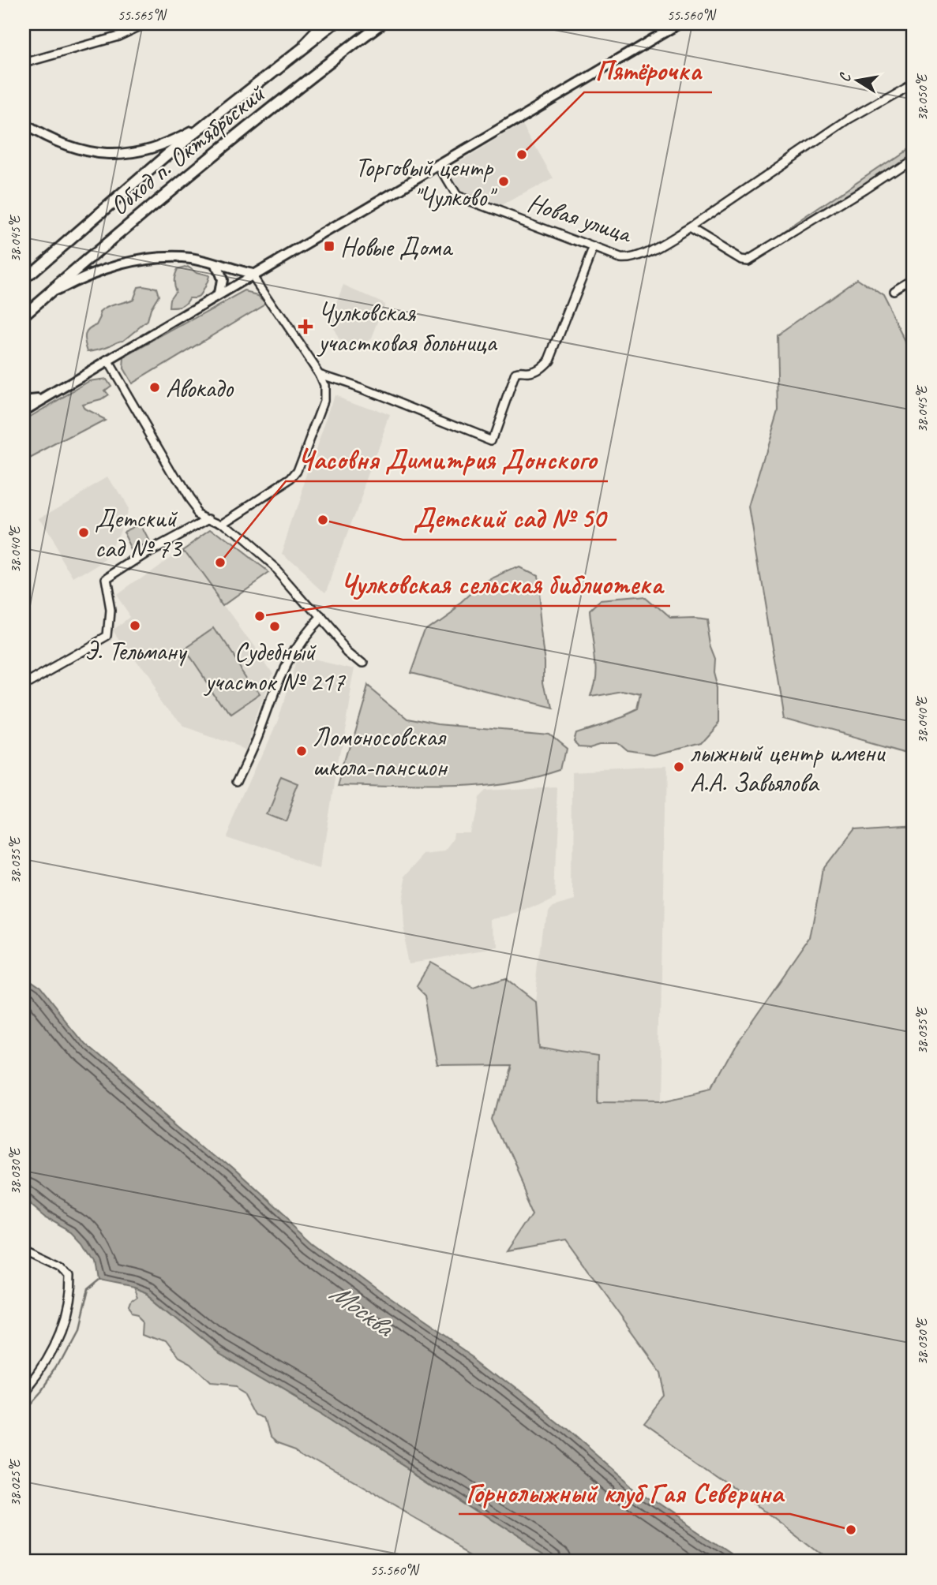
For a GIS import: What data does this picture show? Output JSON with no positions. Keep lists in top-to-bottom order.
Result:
{
  "streets": {
    "highway": ["Обход п. Октябрьский"],
    "street": ["Новая улица"]
  },
  "water": ["Москва"],
  "places": {
    "other": [
      "Пятёрочка",
      "Торговый центр \"Чулково\"",
      "Авокадо",
      "Детский сад № 50",
      "Детский сад № 73",
      "Часовня Димитрия Донского",
      "Чулковская сельская библиотека",
      "Э. Тельману",
      "Судебный участок № 217",
      "Ломоносовская школа-пансион",
      "лыжный центр имени А.А. Завьялова",
      "Горнолыжный клуб Гая Северина"
    ],
    "transit": ["Новые Дома"],
    "health": ["Чулковская участковая больница"]
  },
  "north": "left",
  "coordinates": [
    "55.565°N",
    "55.560°N",
    "38.050°E",
    "38.045°E",
    "38.040°E",
    "38.035°E",
    "38.030°E",
    "38.025°E"
  ]
}
